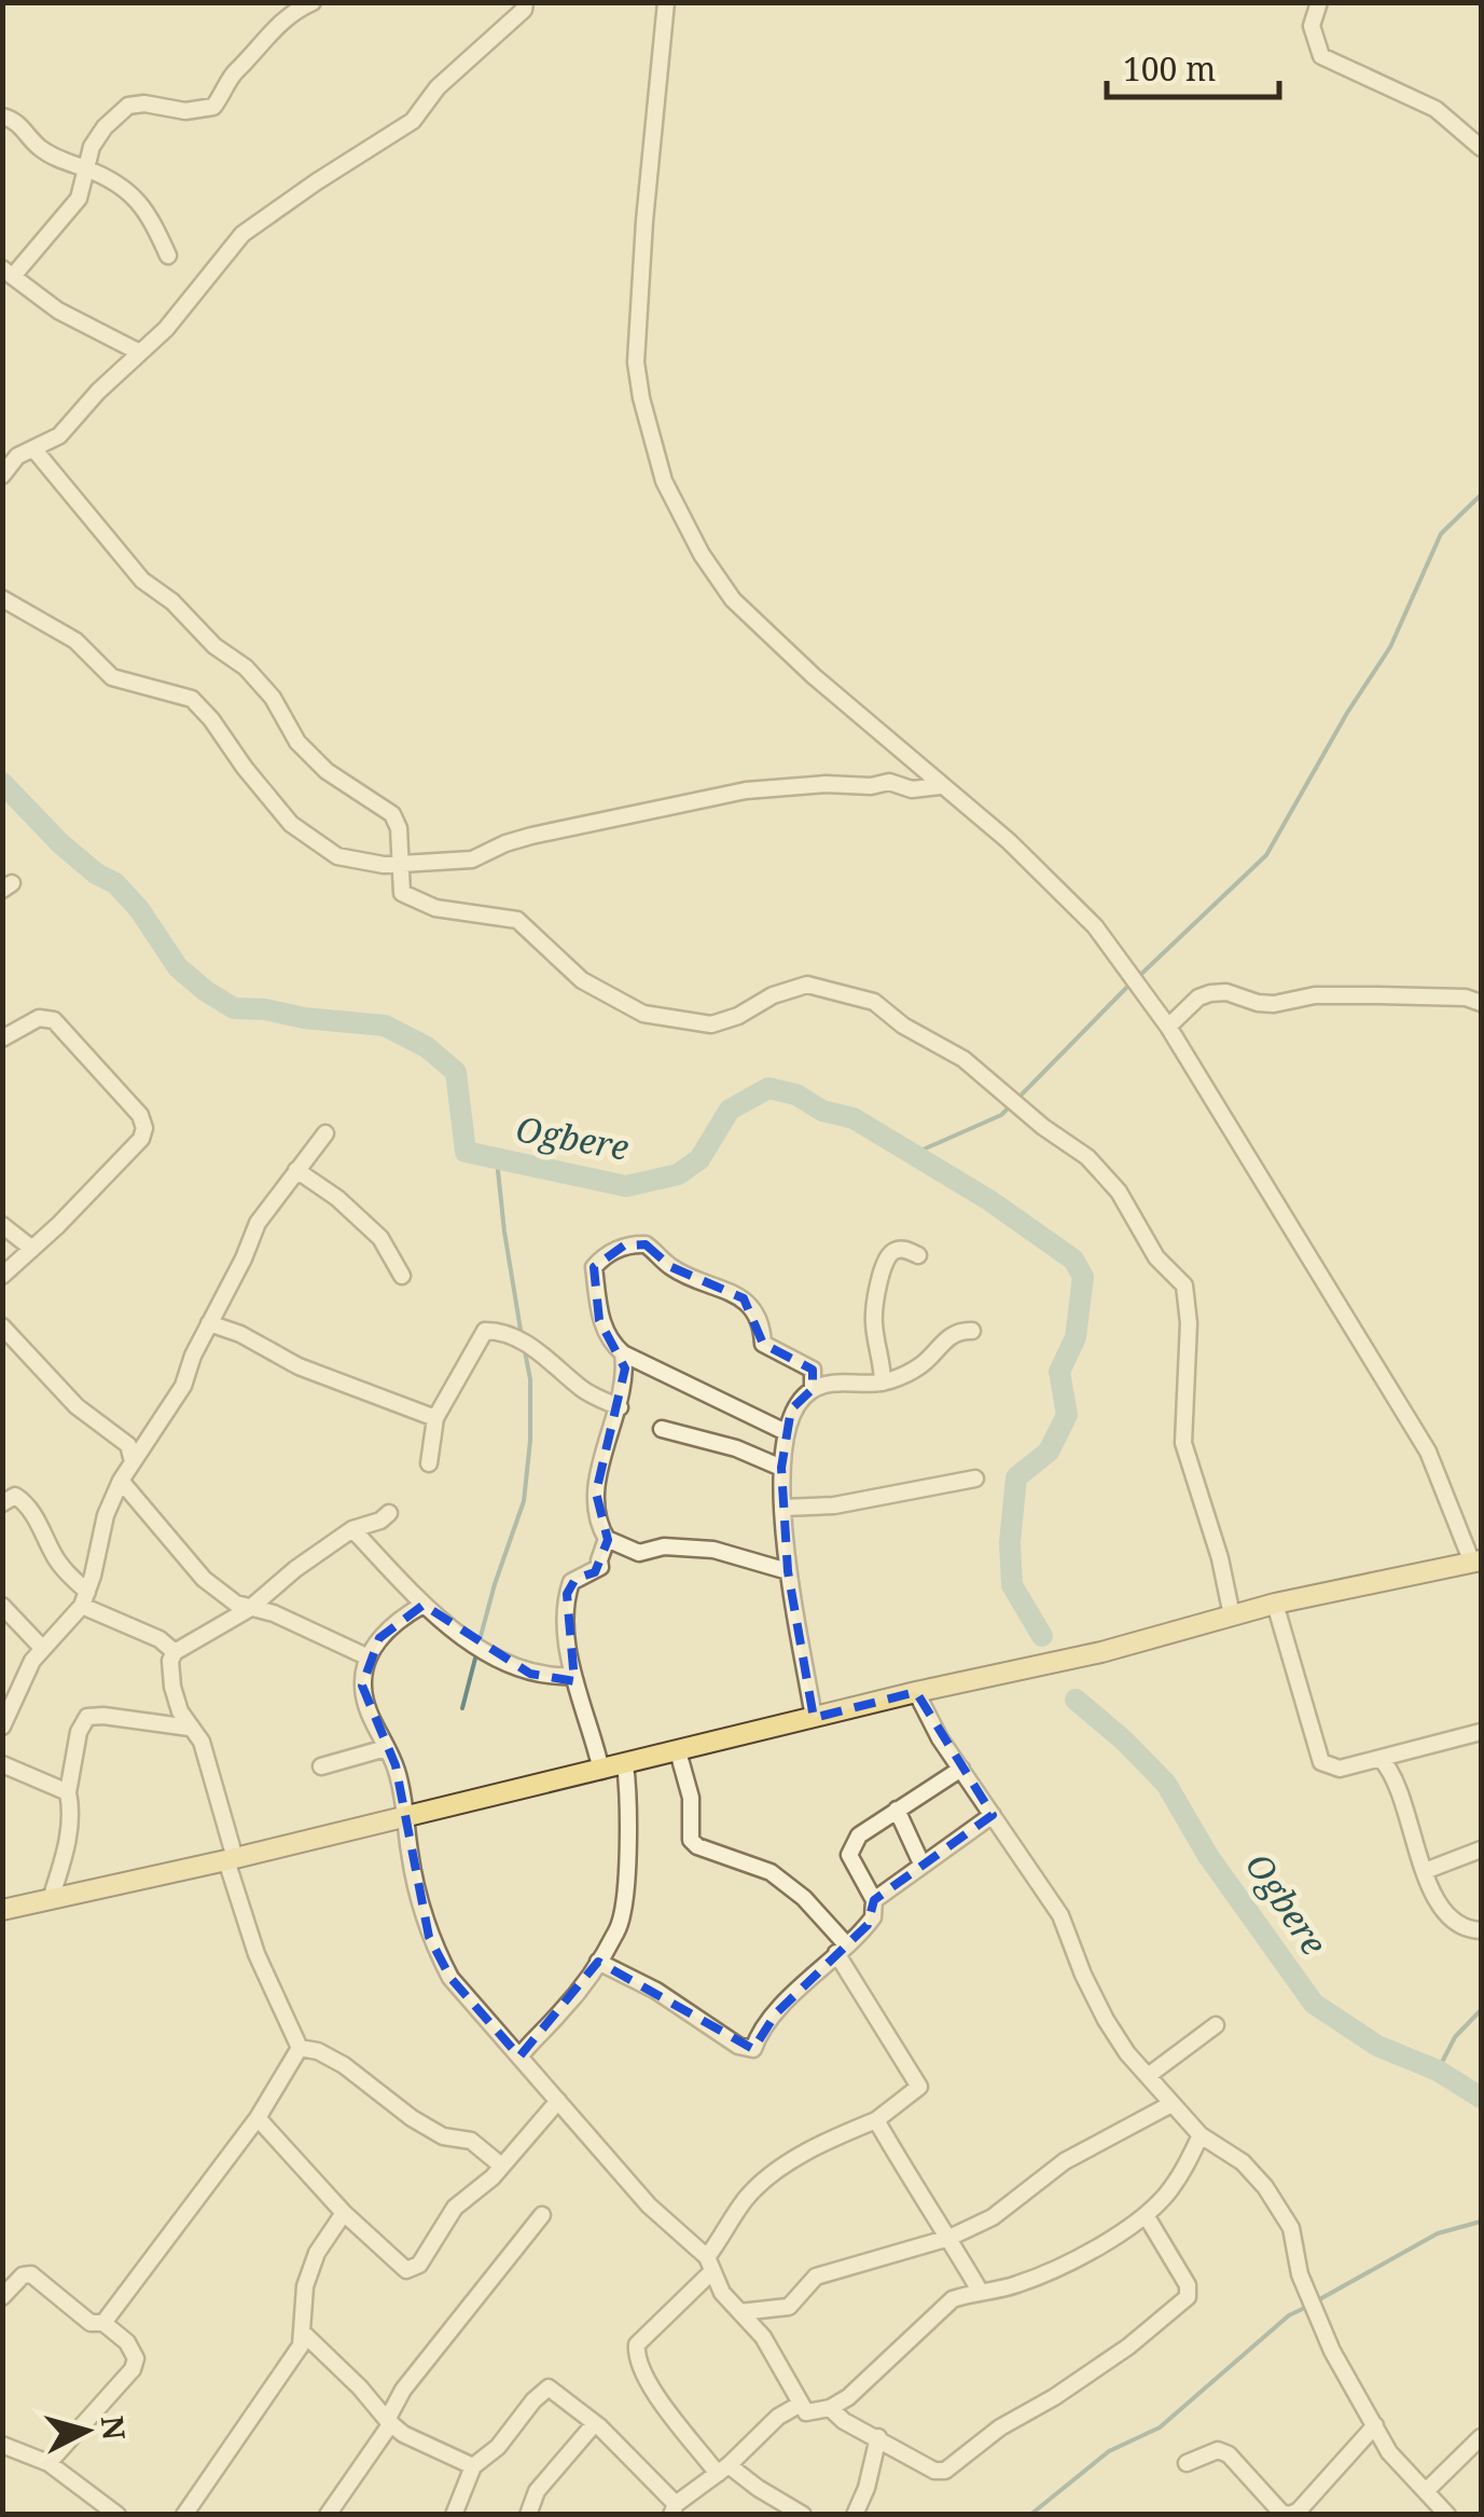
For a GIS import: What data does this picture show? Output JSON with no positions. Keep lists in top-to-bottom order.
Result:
{
  "water": ["Ogbere"],
  "scale_bar": "100 m",
  "north": "right"
}
